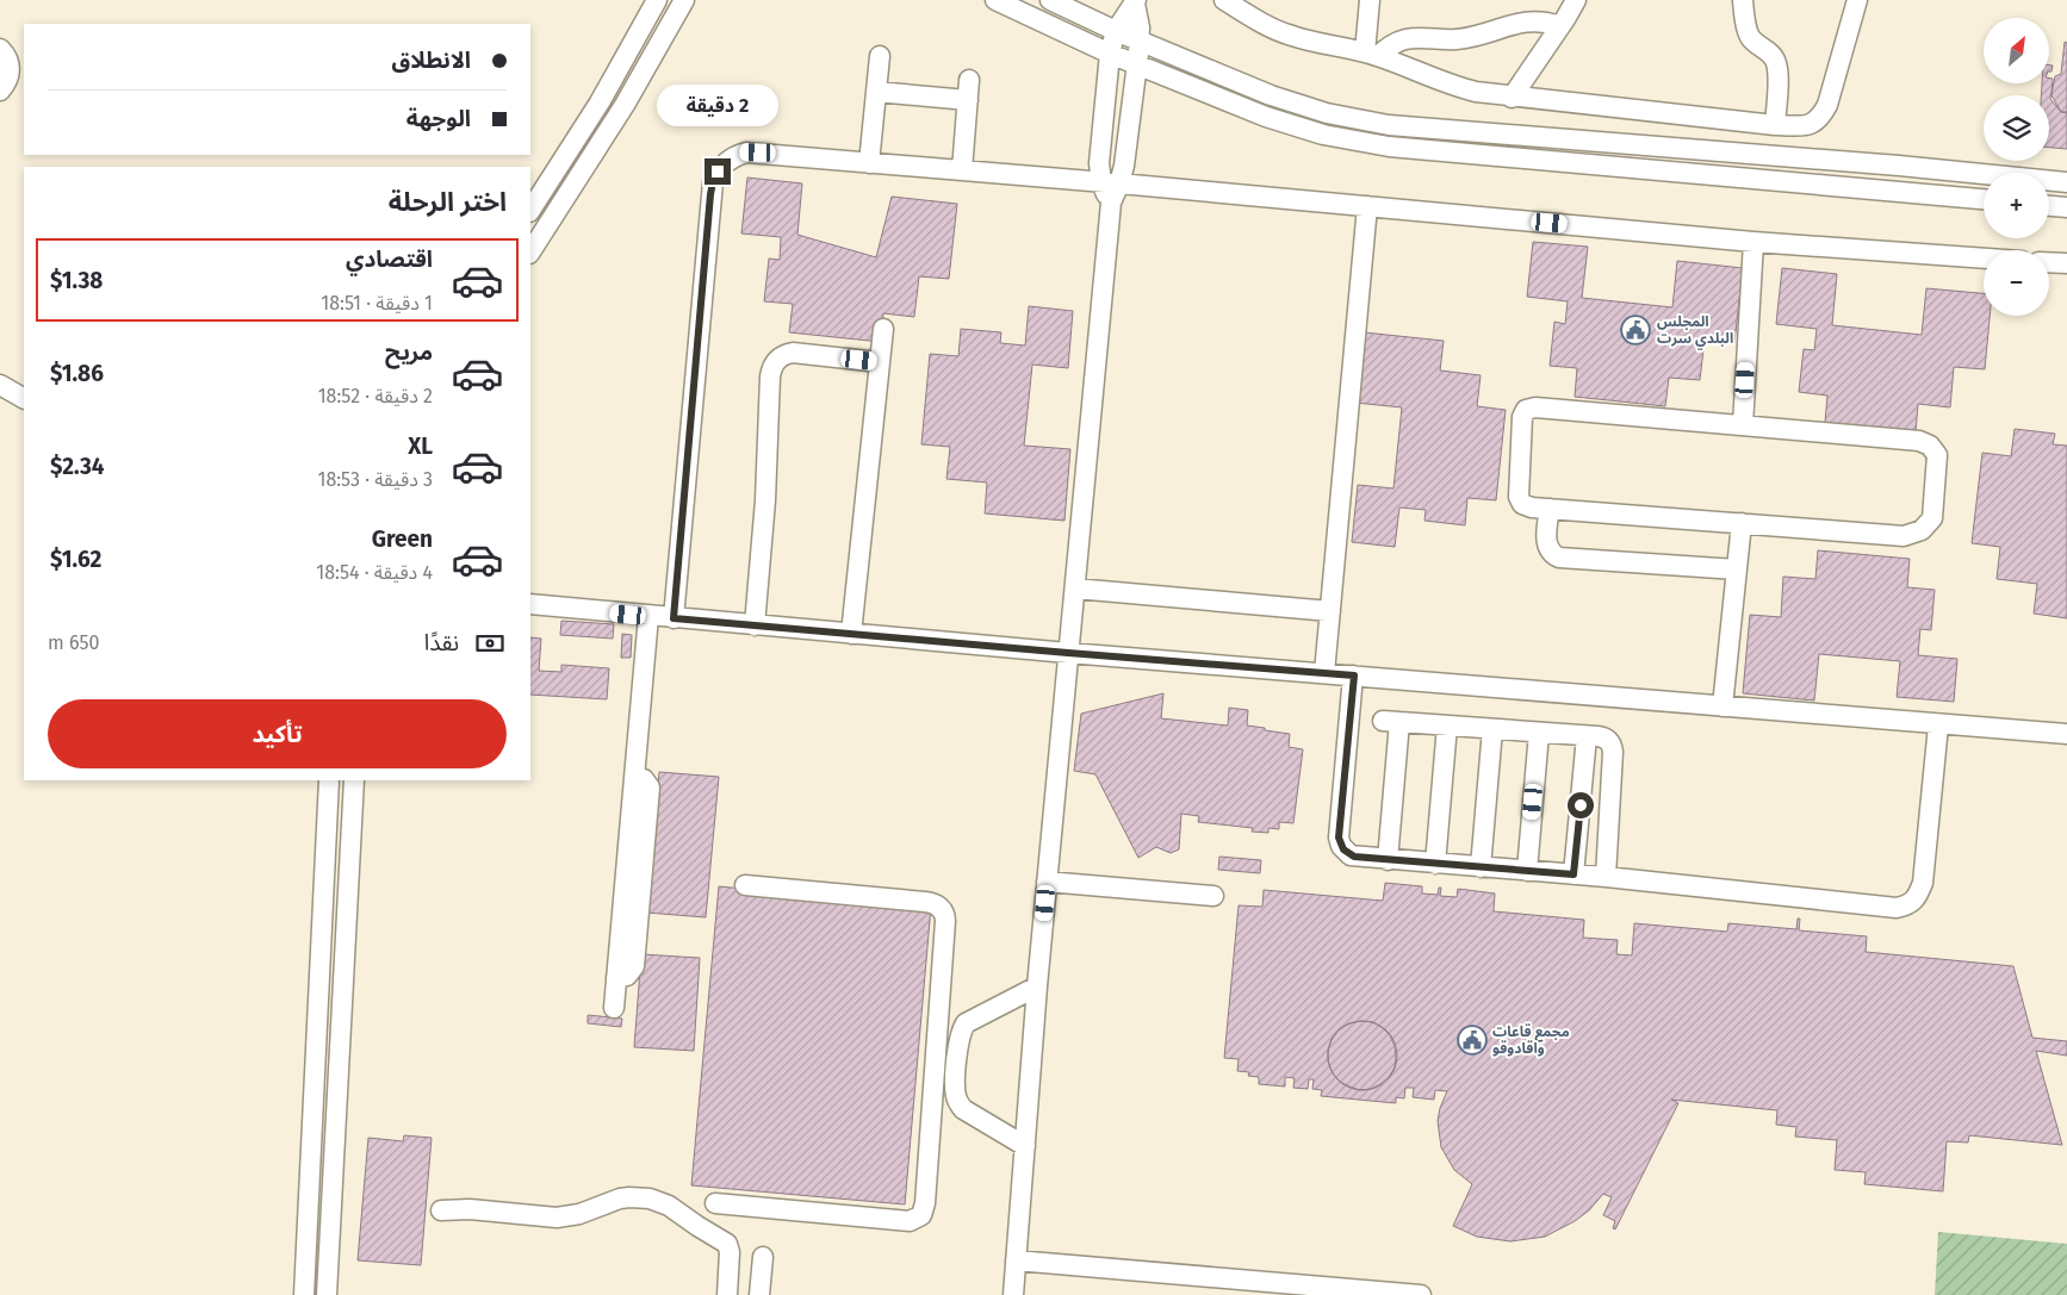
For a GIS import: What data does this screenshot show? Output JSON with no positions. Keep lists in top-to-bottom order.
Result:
{
  "places": {
    "public building": ["المجلس البلدي سرت", "مجمع قاعات واقادوقو"]
  },
  "north": "top right",
  "page": {
    "map_buttons": ["+", "−"],
    "banner": ["الانطلاق", "الوجهة"],
    "bubble": "2 دقيقة",
    "heading": "اختر الرحلة",
    "list": [
      {
        "name": "اقتصادي",
        "note": "1 دقيقة · 18:51",
        "value": "$1.38"
      },
      {
        "name": "مريح",
        "note": "2 دقيقة · 18:52",
        "value": "$1.86"
      },
      {
        "name": "XL",
        "note": "3 دقيقة · 18:53",
        "value": "$2.34"
      },
      {
        "name": "Green",
        "note": "4 دقيقة · 18:54",
        "value": "$1.62"
      }
    ],
    "pay": ["نقدًا", "650 m"],
    "buttons": "تأكيد"
  }
}
